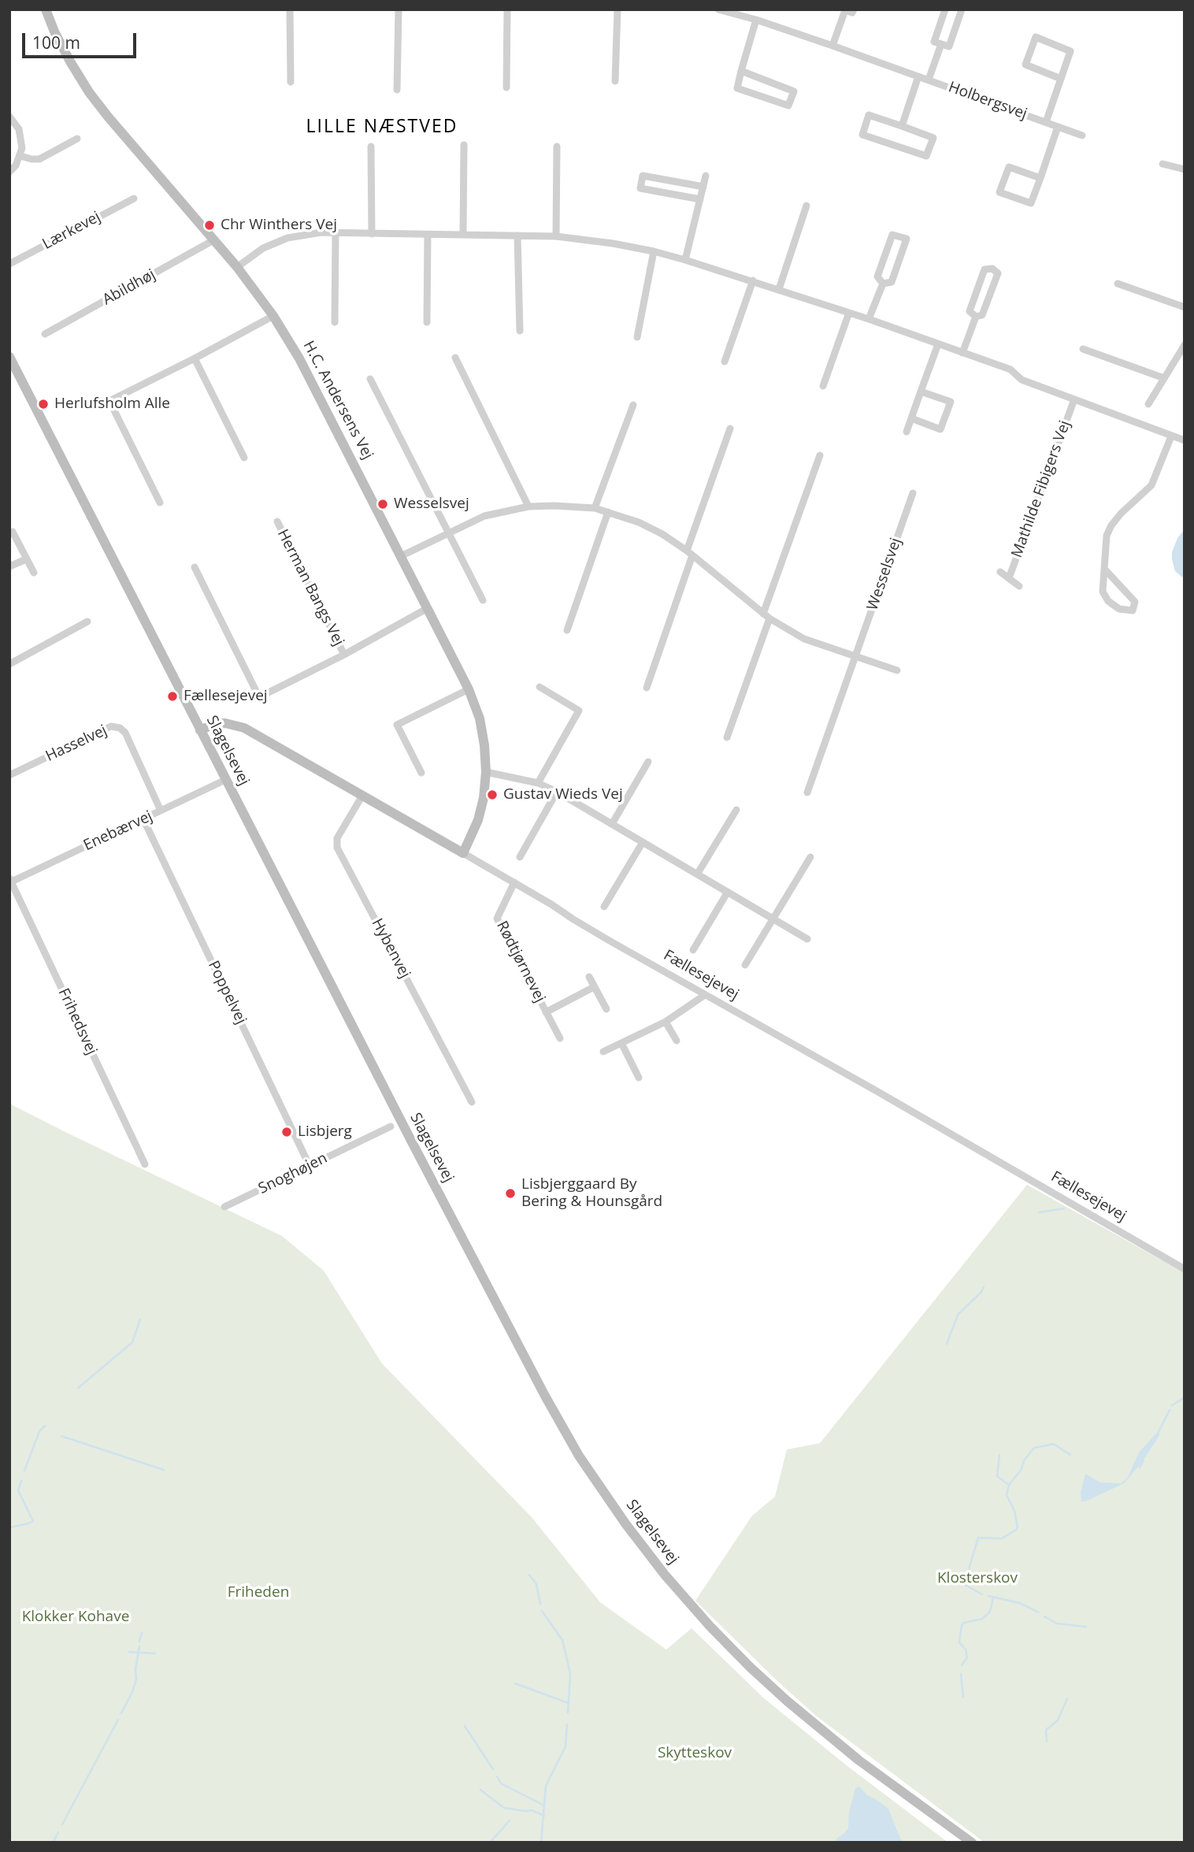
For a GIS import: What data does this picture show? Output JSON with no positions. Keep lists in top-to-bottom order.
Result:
{
  "streets": {
    "street": [
      "Holbergsvej",
      "Lærkevej",
      "Abildhøj",
      "H.C. Andersens Vej",
      "Mathilde Fibigers Vej",
      "Wesselsvej",
      "Herman Bangs Vej",
      "Hasselvej",
      "Slagelsevej",
      "Enebærvej",
      "Hybenvej",
      "Rødtjørnevej",
      "Fællesejevej",
      "Poppelvej",
      "Frihedsvej",
      "Snoghøjen"
    ]
  },
  "crossings": [
    ["Abildhøj", "H.C. Andersens Vej"],
    ["H.C. Andersens Vej", "Herman Bangs Vej"],
    ["H.C. Andersens Vej", "Fællesejevej"],
    ["Hasselvej", "Enebærvej"],
    ["Slagelsevej", "Enebærvej"],
    ["Slagelsevej", "Fællesejevej"],
    ["Enebærvej", "Poppelvej"],
    ["Enebærvej", "Frihedsvej"],
    ["Hybenvej", "Fællesejevej"],
    ["Rødtjørnevej", "Fællesejevej"],
    ["Poppelvej", "Snoghøjen"]
  ],
  "districts": ["LILLE NÆSTVED"],
  "parks": [
    "Klosterskov",
    "Friheden",
    "Klokker Kohave",
    "Skytteskov"
  ],
  "places": [
    "Chr Winthers Vej",
    "Herlufsholm Alle",
    "Wesselsvej",
    "Fællesejevej",
    "Gustav Wieds Vej",
    "Lisbjerg",
    "Lisbjerggaard By Bering & Hounsgård"
  ],
  "scale_bar": "100 m"
}
